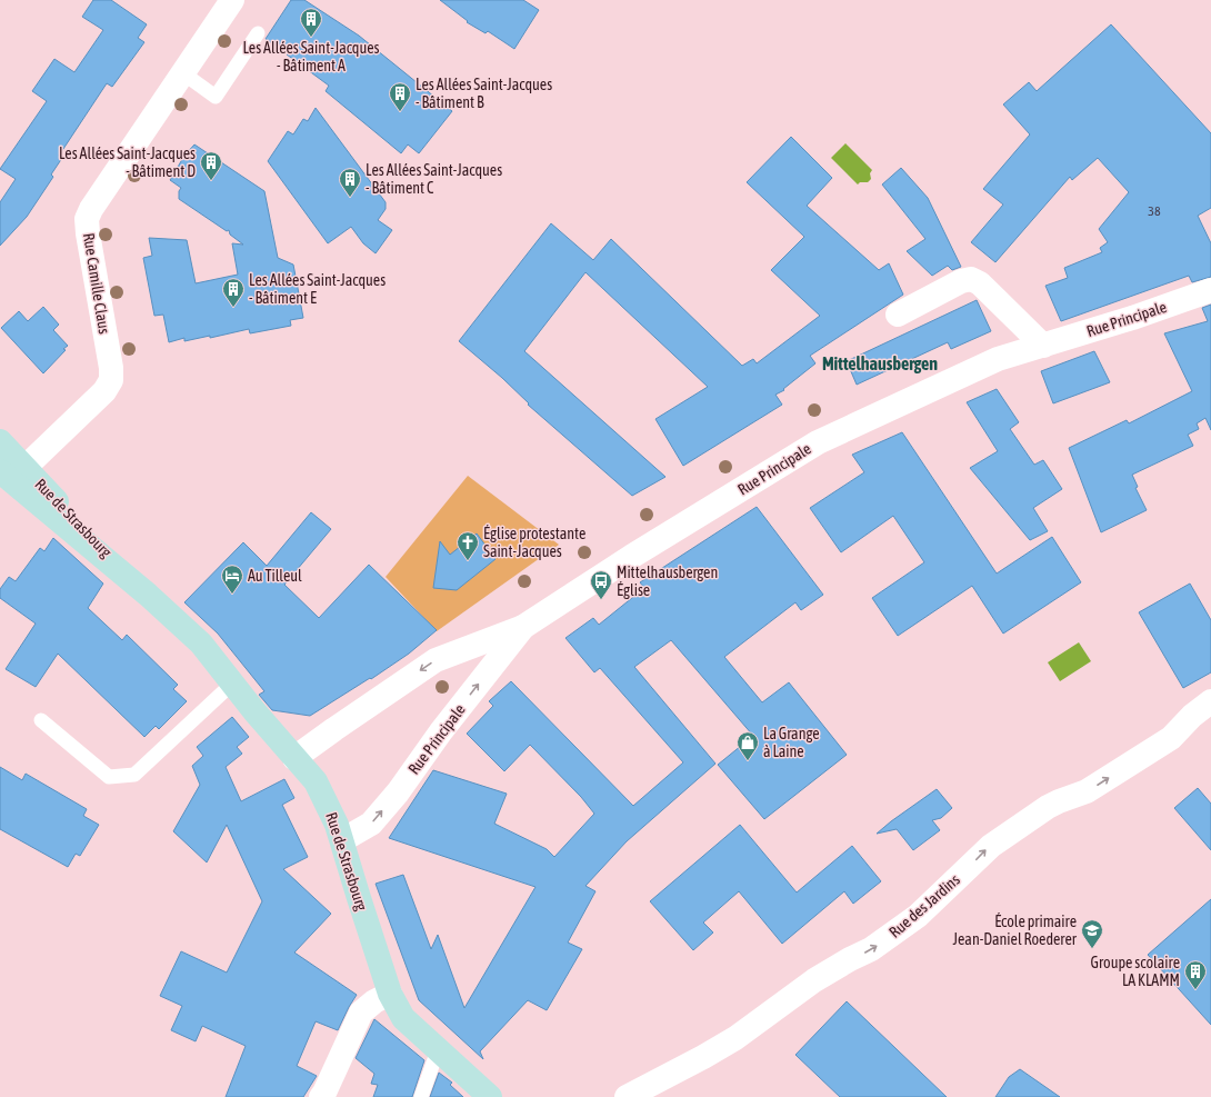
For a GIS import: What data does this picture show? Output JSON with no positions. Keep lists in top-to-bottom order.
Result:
{
  "streets": {
    "main road": ["Rue de Strasbourg"],
    "street": ["Rue Camille Claus", "Rue Principale", "Rue des Jardins"]
  },
  "crossings": [
    ["Rue Camille Claus", "Rue de Strasbourg"],
    ["Rue Principale", "Rue de Strasbourg"]
  ],
  "one_way": ["Rue des Jardins"],
  "districts": ["Mittelhausbergen"],
  "places": {
    "building": [
      "Les Allées Saint-Jacques - Bâtiment A",
      "Les Allées Saint-Jacques - Bâtiment B",
      "Les Allées Saint-Jacques - Bâtiment D",
      "Les Allées Saint-Jacques - Bâtiment C",
      "Les Allées Saint-Jacques - Bâtiment E",
      "Groupe scolaire LA KLAMM"
    ],
    "church": ["Église protestante Saint-Jacques"],
    "hotel": ["Au Tilleul"],
    "bus stop": ["Mittelhausbergen Église"],
    "shop": ["La Grange à Laine"],
    "school or university": ["École primaire Jean-Daniel Roederer"]
  },
  "house_numbers": ["38"]
}
